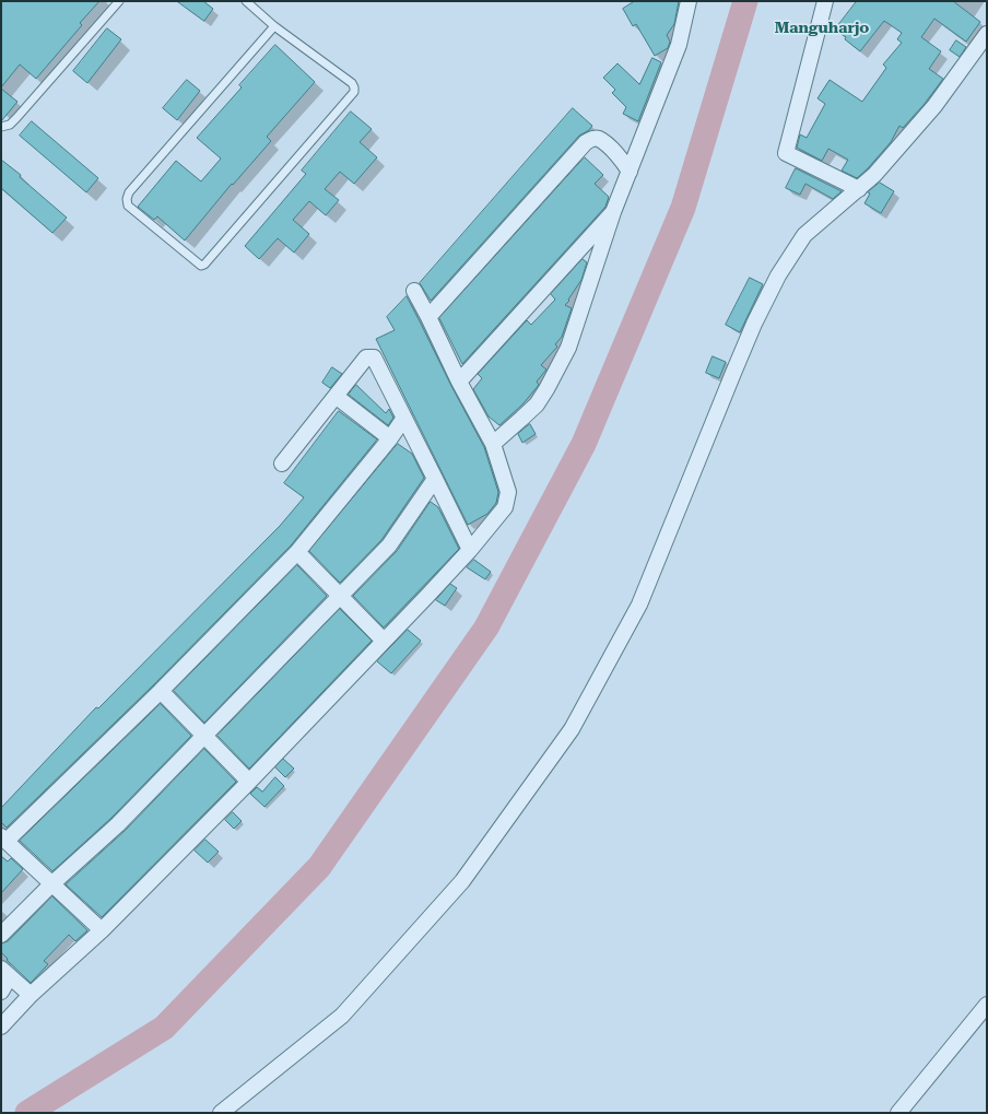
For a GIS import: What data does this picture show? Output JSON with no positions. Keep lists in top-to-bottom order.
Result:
{
  "districts": ["Manguharjo"]
}
